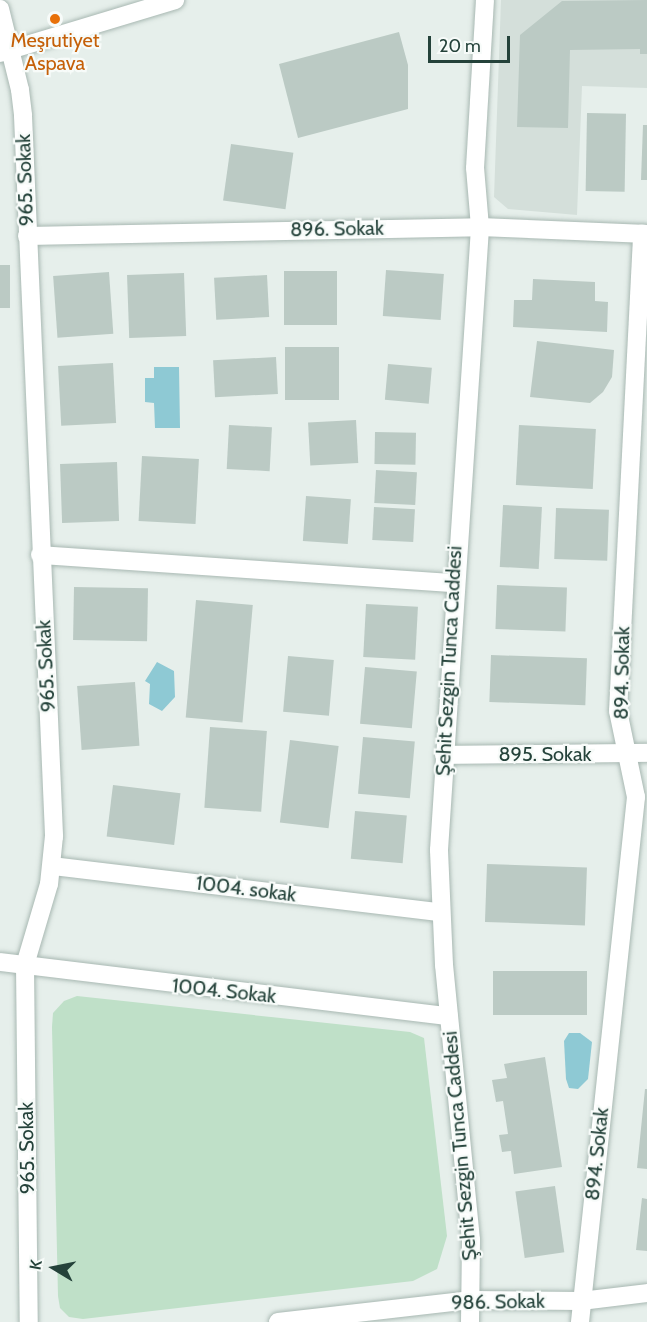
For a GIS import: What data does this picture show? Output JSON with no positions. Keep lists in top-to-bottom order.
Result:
{
  "streets": {
    "street": [
      "965. Sokak",
      "896. Sokak",
      "Şehit Sezgin Tunca Caddesi",
      "894. Sokak",
      "895. Sokak",
      "1004. sokak",
      "1004. Sokak",
      "986. Sokak"
    ]
  },
  "crossings": [
    ["965. Sokak", "896. Sokak"],
    ["965. Sokak", "1004. sokak"],
    ["965. Sokak", "1004. Sokak"],
    ["896. Sokak", "Şehit Sezgin Tunca Caddesi"],
    ["896. Sokak", "894. Sokak"],
    ["Şehit Sezgin Tunca Caddesi", "895. Sokak"],
    ["Şehit Sezgin Tunca Caddesi", "1004. sokak"],
    ["Şehit Sezgin Tunca Caddesi", "1004. Sokak"],
    ["Şehit Sezgin Tunca Caddesi", "986. Sokak"],
    ["894. Sokak", "895. Sokak"],
    ["894. Sokak", "986. Sokak"]
  ],
  "places": ["Meşrutiyet Aspava"],
  "scale_bar": "20 m",
  "north": "left"
}
